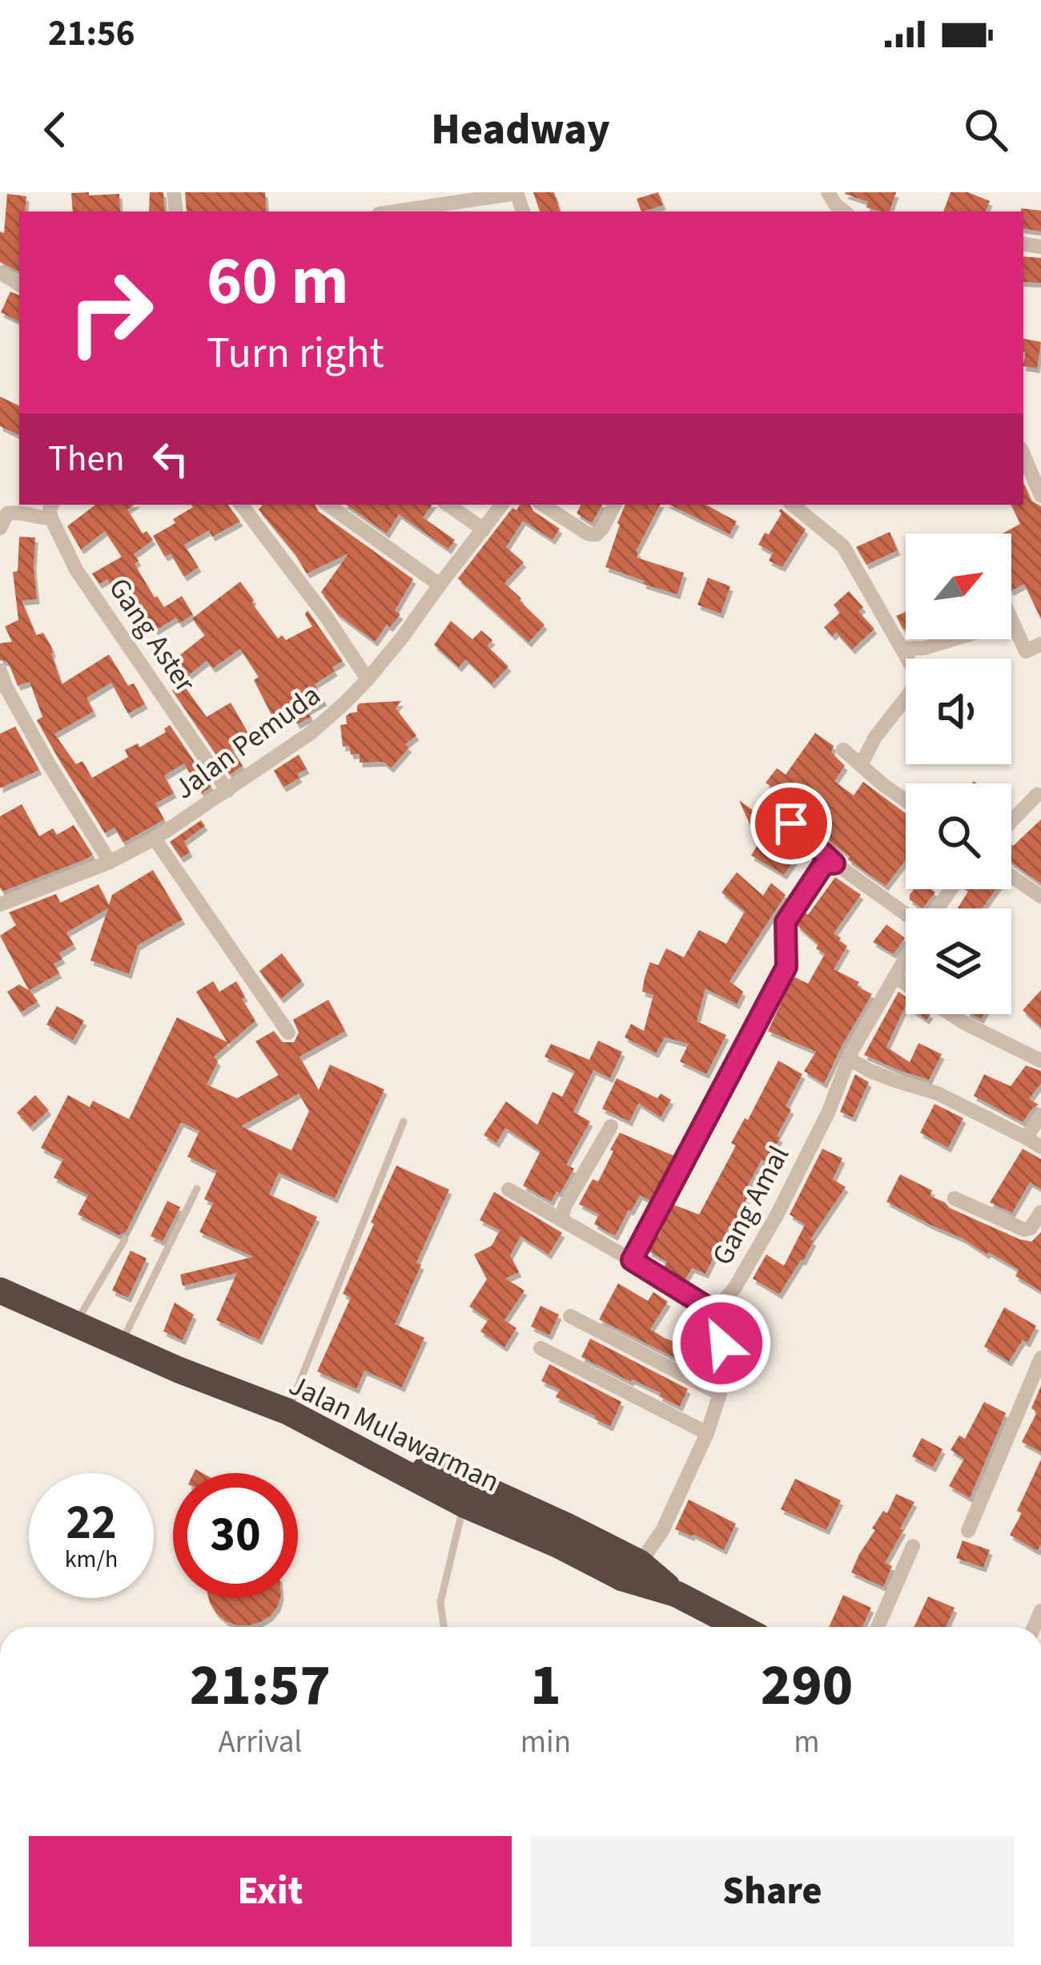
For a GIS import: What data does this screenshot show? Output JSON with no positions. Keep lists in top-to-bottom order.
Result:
{
  "streets": {
    "highway": ["Jalan Mulawarman"],
    "street": ["Gang Aster", "Jalan Pemuda", "Gang Amal"]
  },
  "crossings": [
    ["Gang Aster", "Jalan Pemuda"]
  ],
  "north": "top right",
  "page": {
    "status": "21:56",
    "header": "Headway",
    "turn": ["60 m", "Turn right"],
    "then": "Then",
    "speed": "22 km/h",
    "limit": "30",
    "eta": [
      "21:57",
      "Arrival",
      "1",
      "min",
      "290",
      "m"
    ],
    "buttons": ["Exit", "Share"]
  }
}
